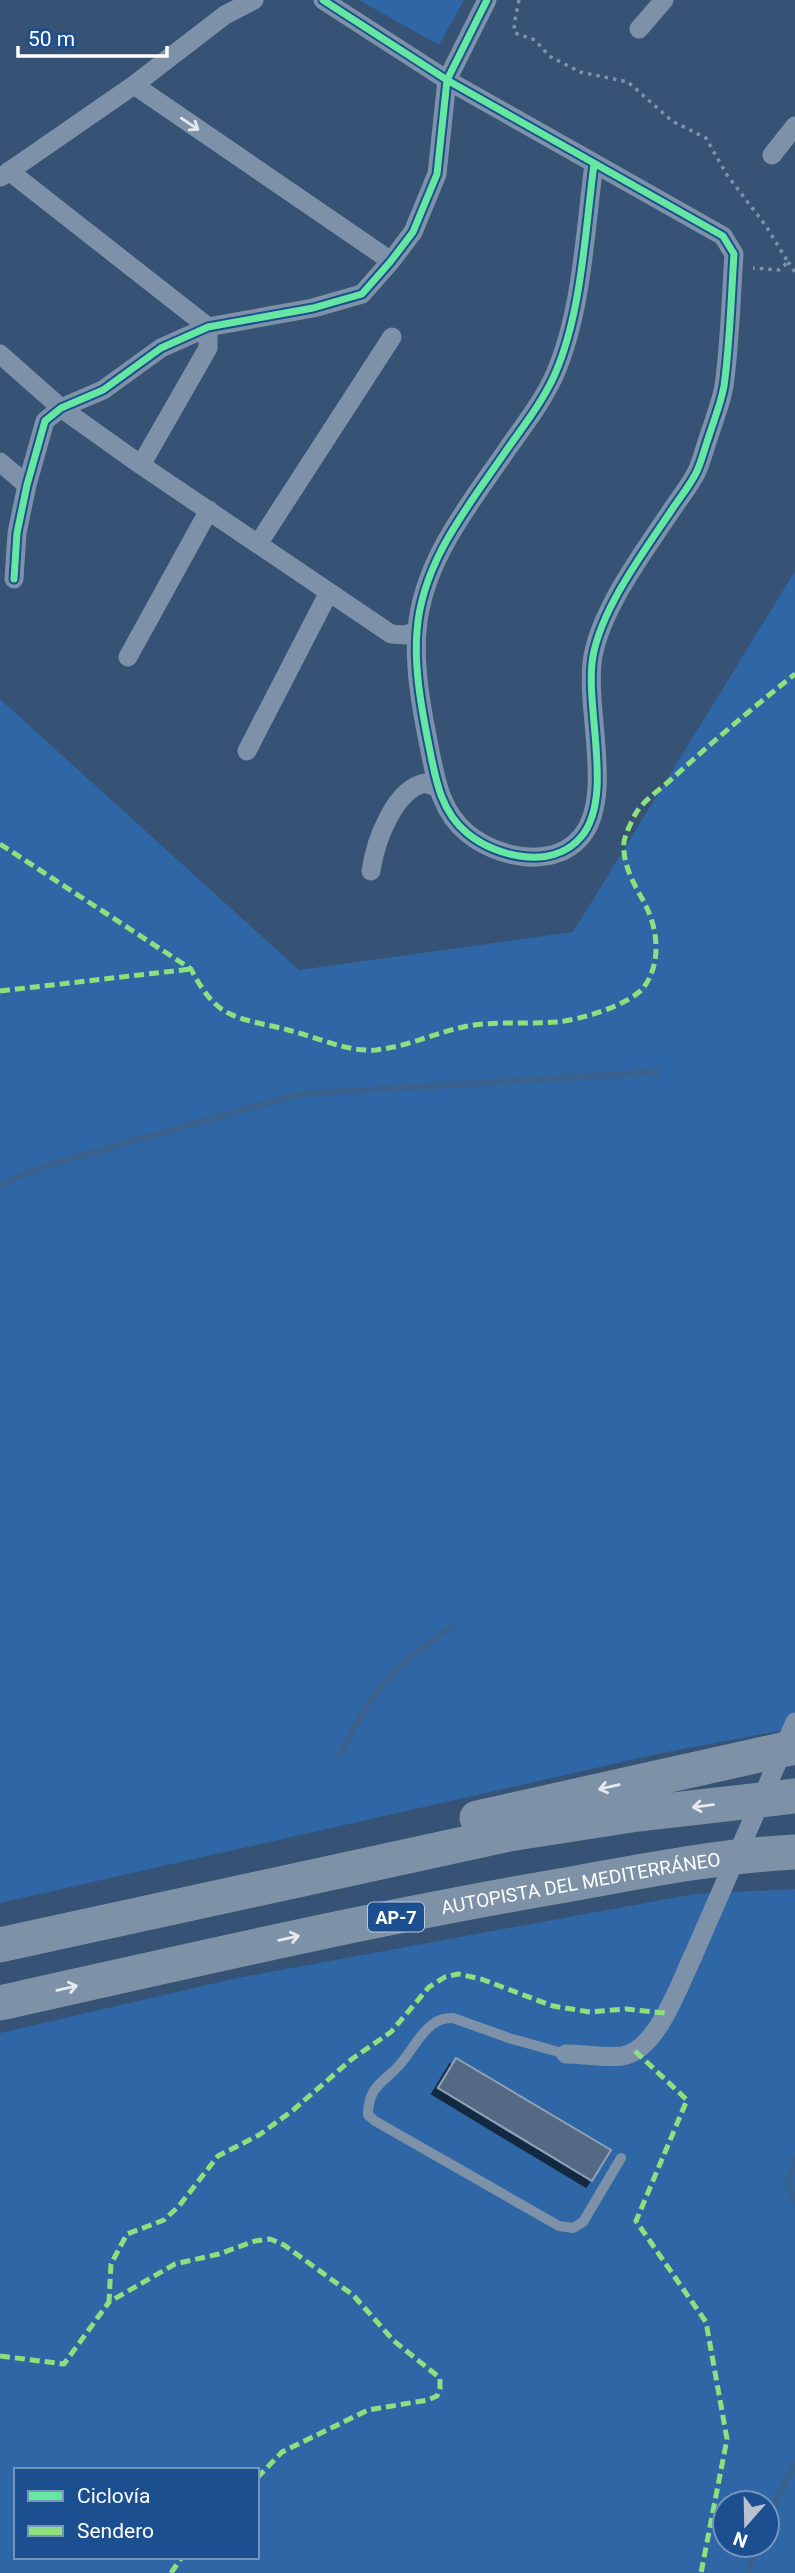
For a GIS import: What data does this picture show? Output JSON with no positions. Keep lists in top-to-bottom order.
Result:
{
  "streets": {
    "highway": ["AUTOPISTA DEL MEDITERRÁNEO", "AP-7"]
  },
  "legend": ["Ciclovía", "Sendero"],
  "scale_bar": "50 m",
  "north": "bottom"
}
